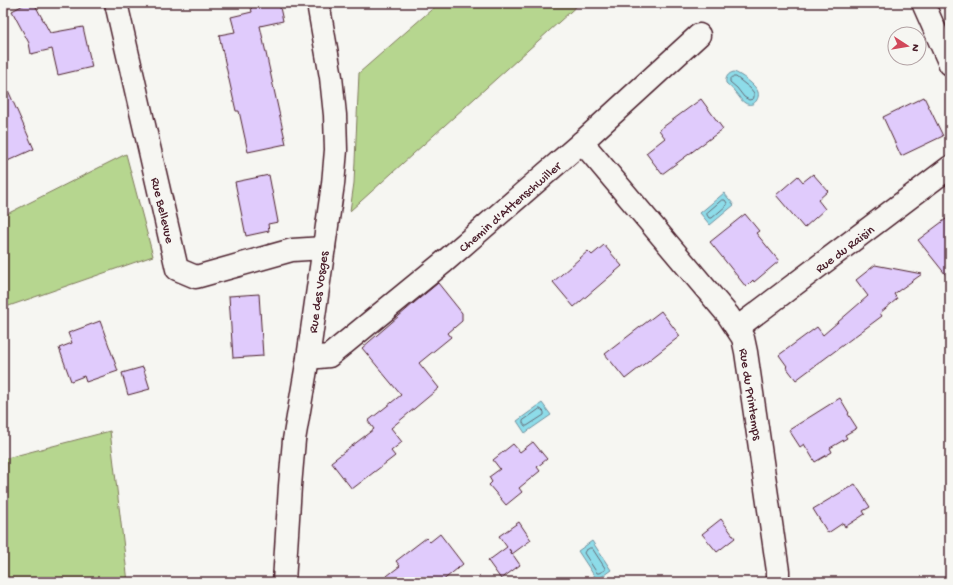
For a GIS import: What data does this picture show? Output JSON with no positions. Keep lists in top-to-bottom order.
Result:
{
  "streets": {
    "street": [
      "Chemin d'Attenschwiller",
      "Rue Bellevue",
      "Rue du Raisin",
      "Rue des Vosges",
      "Rue du Printemps"
    ]
  },
  "crossings": [
    ["Chemin d'Attenschwiller", "Rue des Vosges"],
    ["Chemin d'Attenschwiller", "Rue du Printemps"],
    ["Rue Bellevue", "Rue des Vosges"],
    ["Rue du Raisin", "Rue du Printemps"]
  ],
  "north": "right"
}
